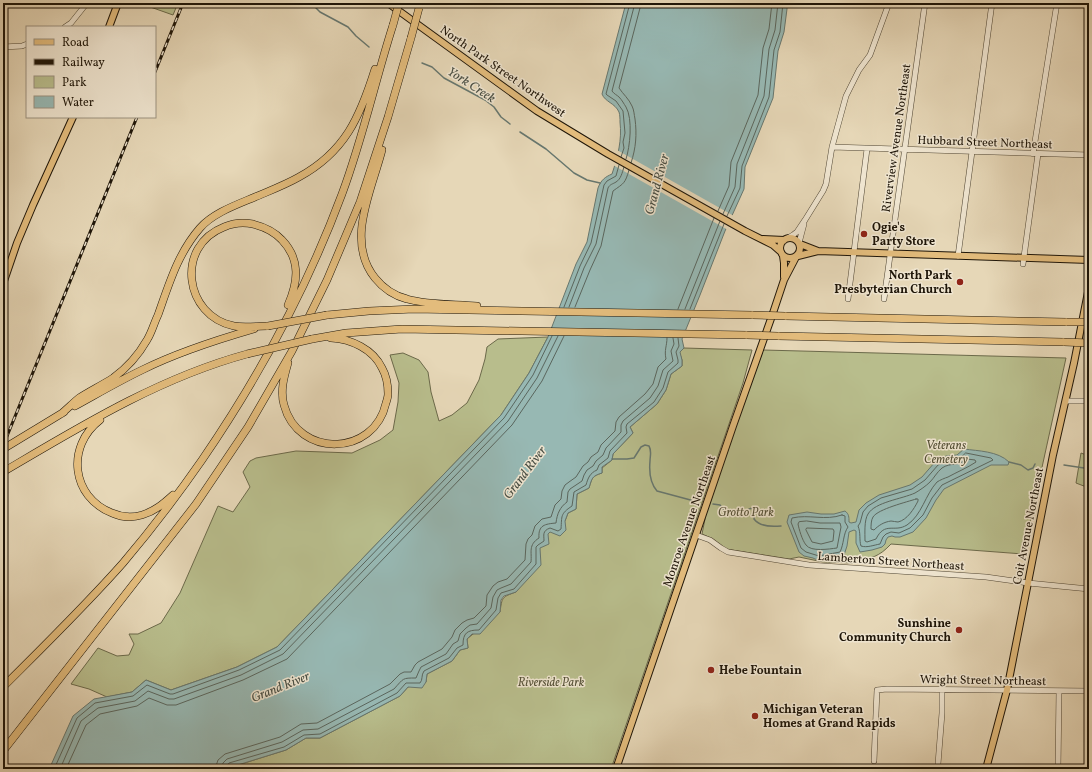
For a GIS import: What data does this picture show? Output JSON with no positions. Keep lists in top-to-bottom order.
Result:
{
  "streets": {
    "main road": ["North Park Street Northwest", "Monroe Avenue Northeast", "Coit Avenue Northeast"],
    "street": [
      "Riverview Avenue Northeast",
      "Hubbard Street Northeast",
      "Lamberton Street Northeast",
      "Wright Street Northeast"
    ]
  },
  "crossings": [
    ["North Park Street Northwest", "Monroe Avenue Northeast"],
    ["Riverview Avenue Northeast", "Hubbard Street Northeast"],
    ["Monroe Avenue Northeast", "Lamberton Street Northeast"],
    ["Coit Avenue Northeast", "Lamberton Street Northeast"],
    ["Coit Avenue Northeast", "Wright Street Northeast"]
  ],
  "water": ["York Creek", "Grand River"],
  "parks": ["Veterans Cemetery", "Grotto Park", "Riverside Park"],
  "places": [
    "Ogie's Party Store",
    "North Park Presbyterian Church",
    "Sunshine Community Church",
    "Hebe Fountain",
    "Michigan Veteran Homes at Grand Rapids"
  ],
  "legend": [
    "Road",
    "Railway",
    "Park",
    "Water"
  ]
}
